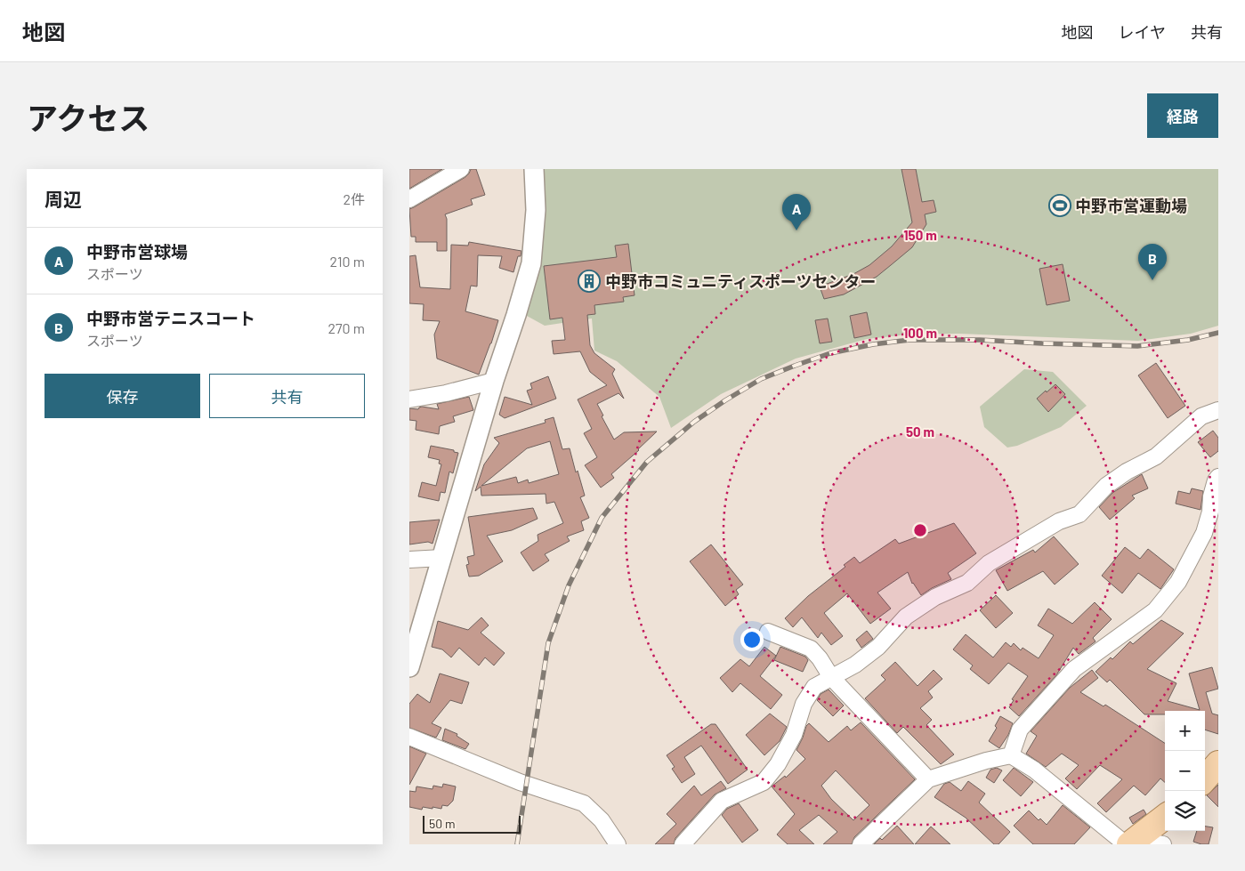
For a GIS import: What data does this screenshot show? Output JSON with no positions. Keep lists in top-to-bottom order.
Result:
{
  "places": {
    "sports": ["中野市営運動場"],
    "building": ["中野市コミュニティスポーツセンター"]
  },
  "scale_bar": "50 m",
  "page": {
    "header": "地図",
    "nav": ["地図", "レイヤ", "共有"],
    "title": "アクセス",
    "buttons": [
      "経路",
      ["保存", "共有"]
    ],
    "heading": ["周辺", "2件"],
    "pins": ["A", "B"],
    "list": [
      {
        "mark": "A",
        "name": "中野市営球場",
        "note": "スポーツ",
        "value": "210 m"
      },
      {
        "mark": "B",
        "name": "中野市営テニスコート",
        "note": "スポーツ",
        "value": "270 m"
      }
    ],
    "map_buttons": ["+", "−"],
    "scale": "50 m"
  },
  "rings": ["150 m", "100 m", "50 m"]
}
